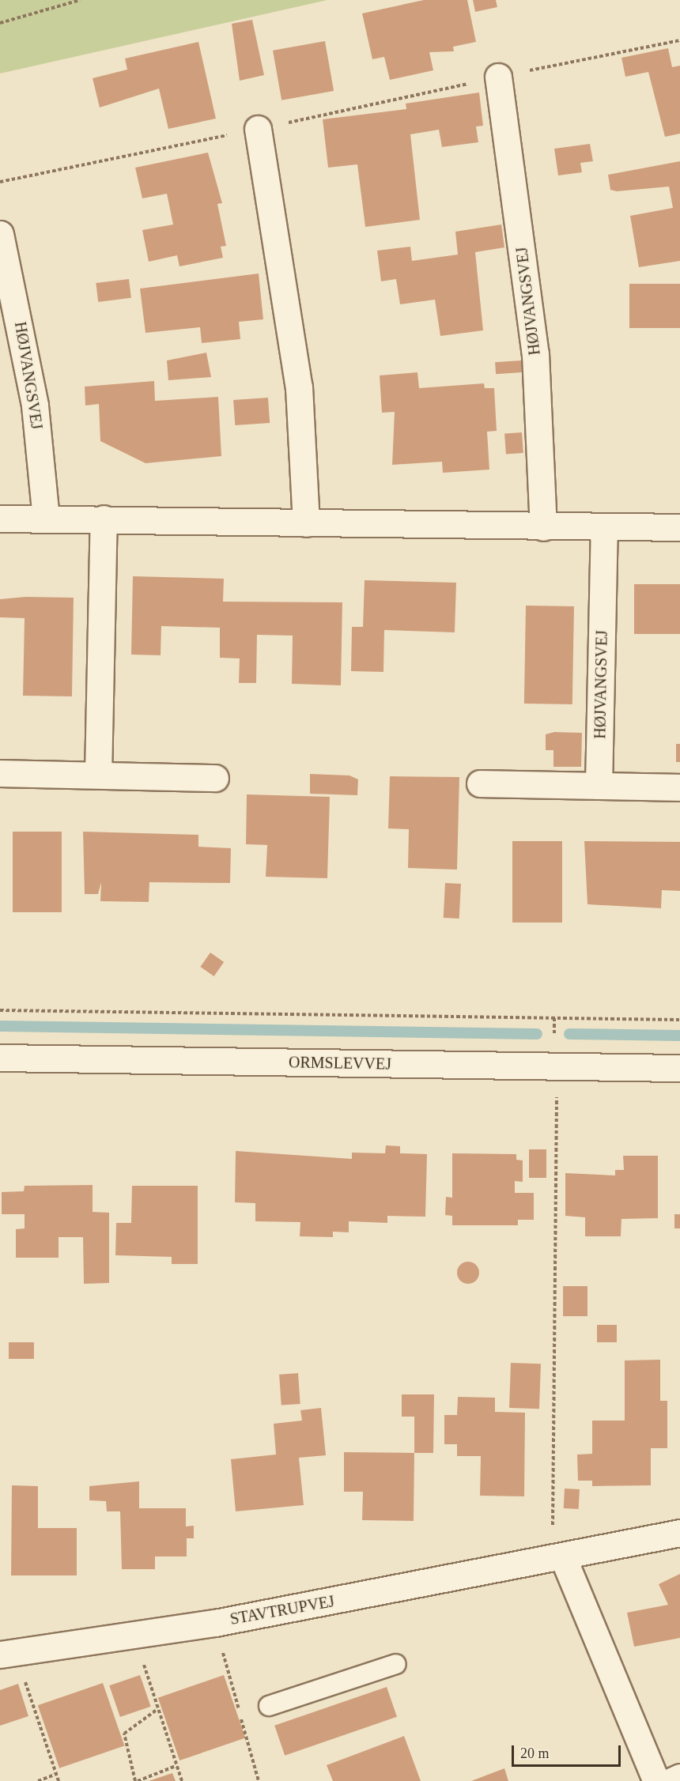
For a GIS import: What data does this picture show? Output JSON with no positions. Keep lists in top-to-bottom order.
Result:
{
  "streets": {
    "street": ["HØJVANGSVEJ", "ORMSLEVVEJ", "STAVTRUPVEJ"]
  },
  "scale_bar": "20 m"
}
